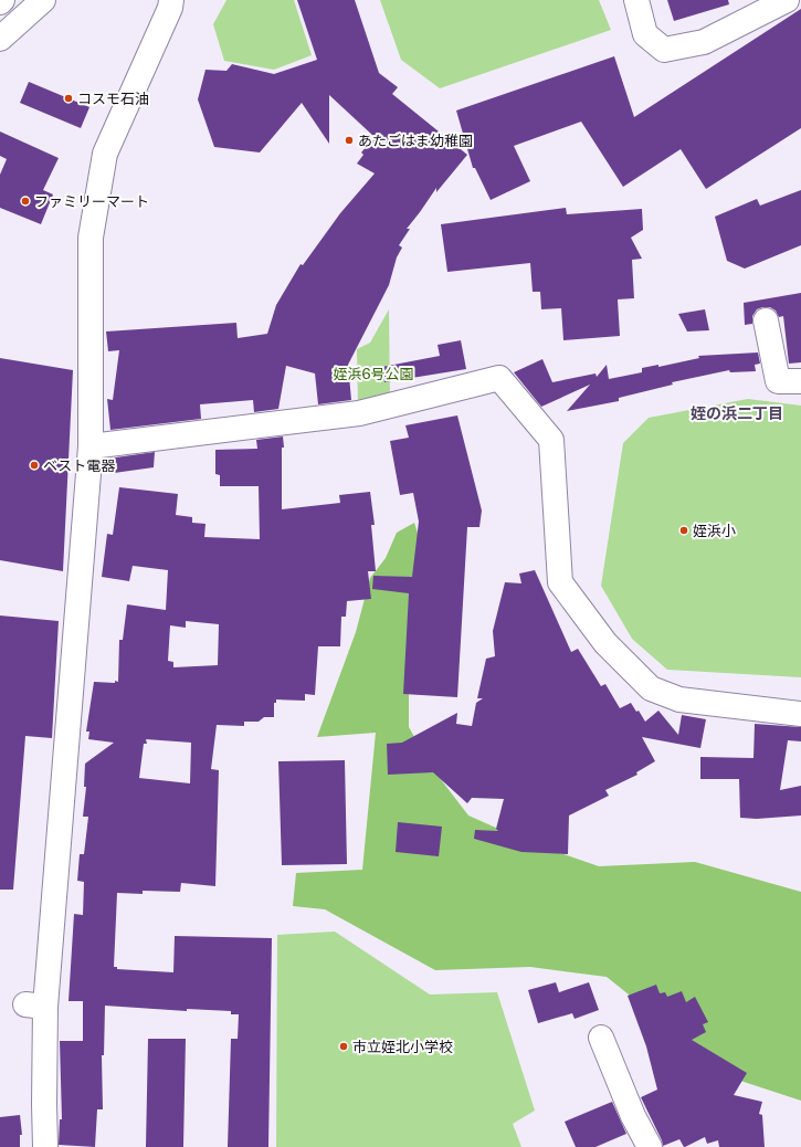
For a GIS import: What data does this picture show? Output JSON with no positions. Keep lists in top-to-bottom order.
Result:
{
  "districts": ["姪の浜二丁目"],
  "parks": ["姪浜6号公園"],
  "places": [
    "コスモ石油",
    "あたごはま幼稚園",
    "ファミリーマート",
    "ベスト電器",
    "姪浜小",
    "市立姪北小学校"
  ]
}
